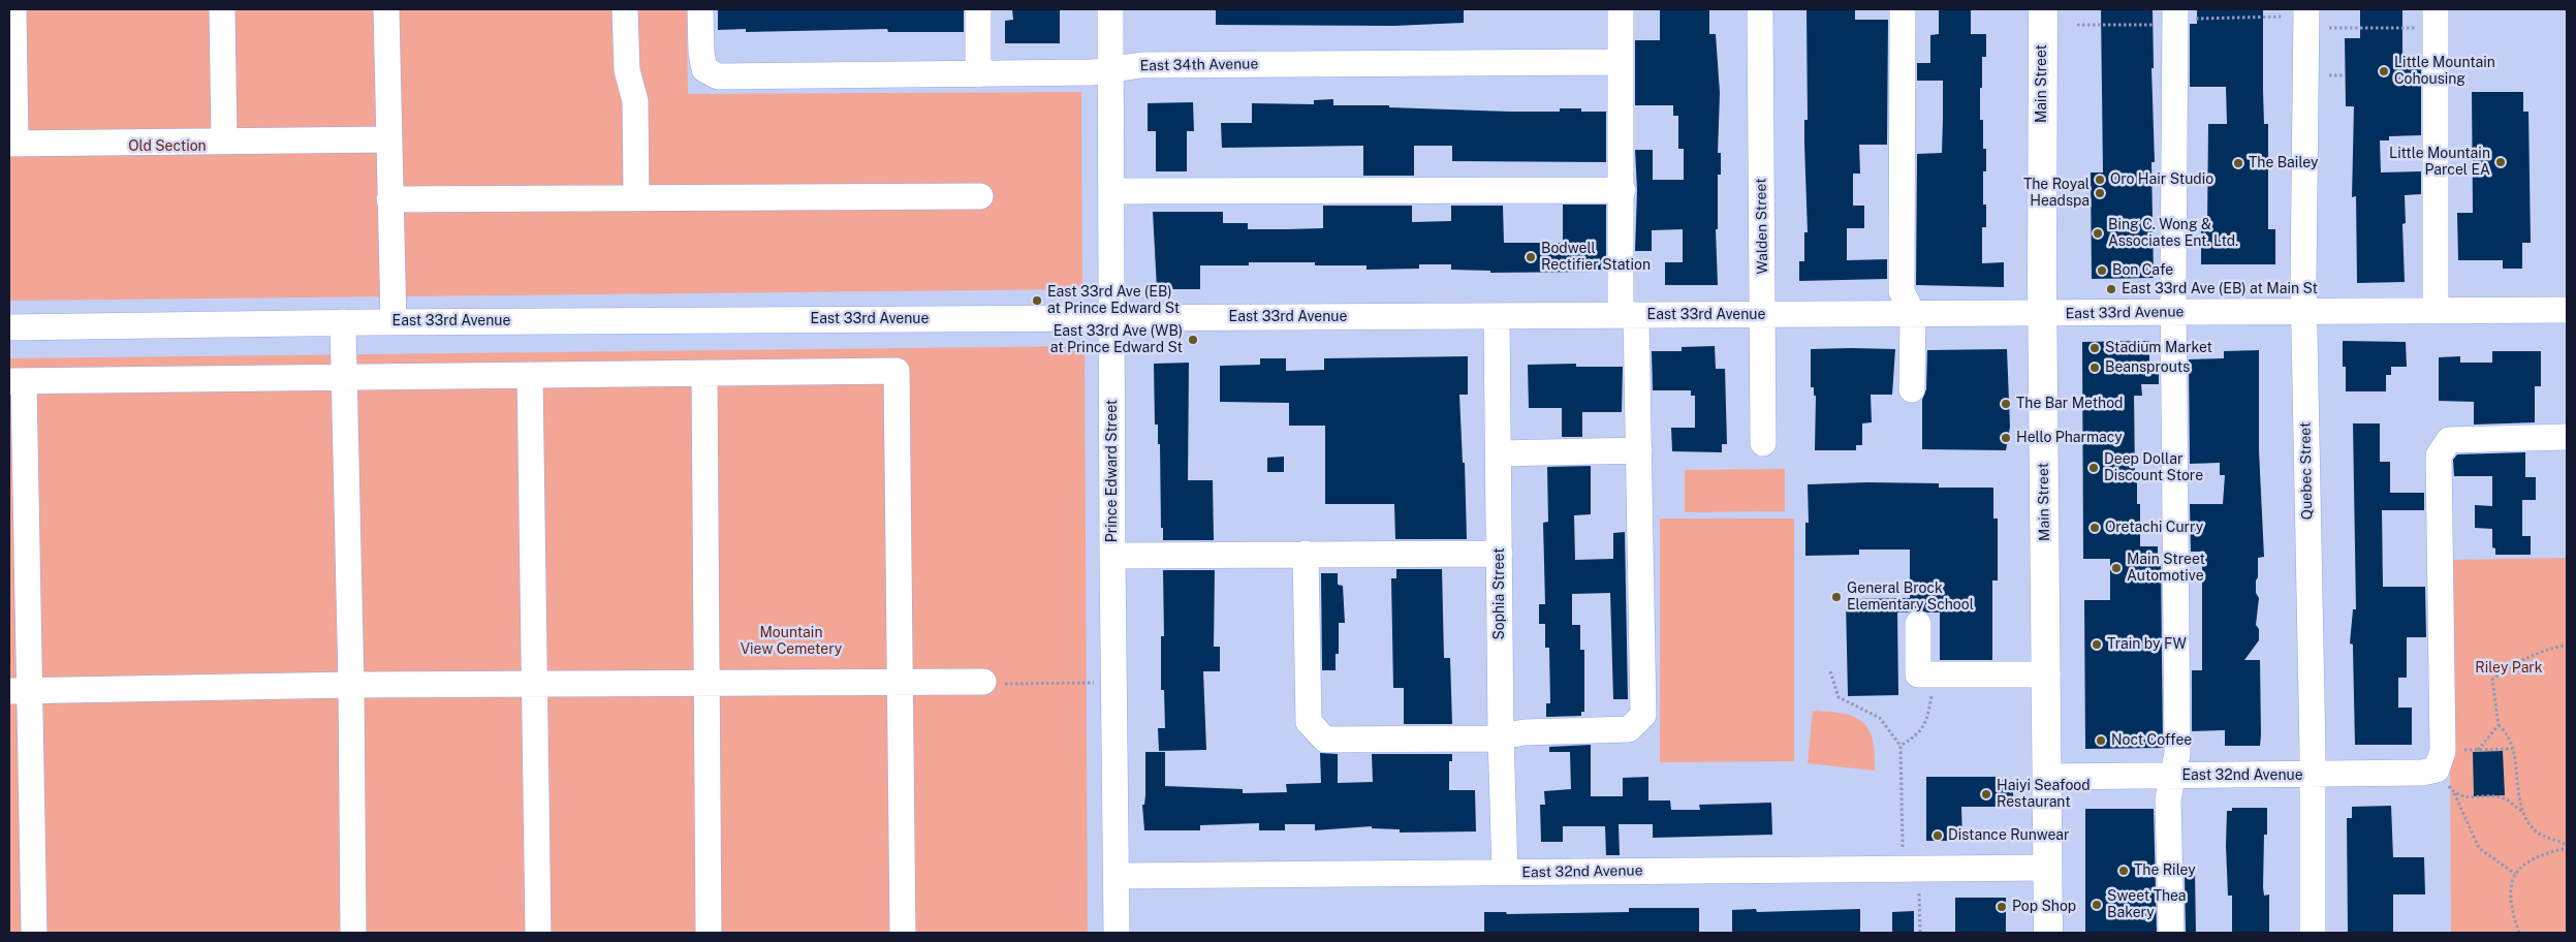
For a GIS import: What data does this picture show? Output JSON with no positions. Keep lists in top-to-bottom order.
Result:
{
  "streets": {
    "main road": ["Main Street"],
    "street": [
      "East 34th Avenue",
      "Walden Street",
      "East 33rd Avenue",
      "Prince Edward Street",
      "Quebec Street",
      "Sophia Street",
      "East 32nd Avenue"
    ]
  },
  "crossings": [
    ["East 34th Avenue", "Prince Edward Street"],
    ["Main Street", "East 33rd Avenue"],
    ["Main Street", "East 32nd Avenue"],
    ["Walden Street", "East 33rd Avenue"],
    ["East 33rd Avenue", "Prince Edward Street"],
    ["East 33rd Avenue", "Quebec Street"],
    ["East 33rd Avenue", "Sophia Street"],
    ["Prince Edward Street", "East 32nd Avenue"],
    ["Quebec Street", "East 32nd Avenue"],
    ["Sophia Street", "East 32nd Avenue"]
  ],
  "parks": ["Old Section", "Mountain View Cemetery", "Riley Park"],
  "places": [
    "Little Mountain Cohousing",
    "Little Mountain Parcel EA",
    "The Bailey",
    "Oro Hair Studio",
    "The Royal Headspa",
    "Bing C. Wong & Associates Ent. Ltd.",
    "Bodwell Rectifier Station",
    "Bon Cafe",
    "East 33rd Ave (EB) at Main St",
    "East 33rd Ave (EB) at Prince Edward St",
    "East 33rd Ave (WB) at Prince Edward St",
    "Stadium Market",
    "Beansprouts",
    "The Bar Method",
    "Hello Pharmacy",
    "Deep Dollar Discount Store",
    "Oretachi Curry",
    "Main Street Automotive",
    "General Brock Elementary School",
    "Train by FW",
    "Noct Coffee",
    "Haiyi Seafood Restaurant",
    "Distance Runwear",
    "The Riley",
    "Sweet Thea Bakery",
    "Pop Shop"
  ]
}
